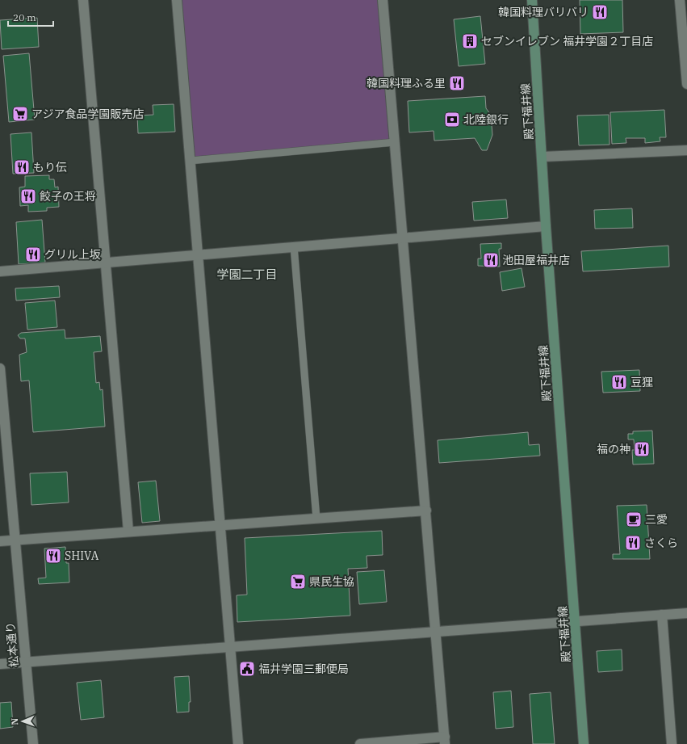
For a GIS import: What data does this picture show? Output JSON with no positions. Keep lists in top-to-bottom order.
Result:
{
  "streets": {
    "main road": ["殿下福井線"],
    "street": ["松本通り"]
  },
  "districts": ["学園二丁目"],
  "places": {
    "restaurant": [
      "韓国料理バリバリ",
      "韓国料理ふる里",
      "もり伝",
      "餃子の王将",
      "グリル上坂",
      "池田屋福井店",
      "豆狸",
      "福の神",
      "さくら",
      "SHIVA"
    ],
    "building": ["セブンイレブン 福井学園２丁目店"],
    "supermarket": ["アジア食品学園販売店", "県民生協"],
    "bank": ["北陸銀行"],
    "cafe": ["三愛"],
    "public building": ["福井学園三郵便局"]
  },
  "scale_bar": "20 m",
  "north": "left"
}
